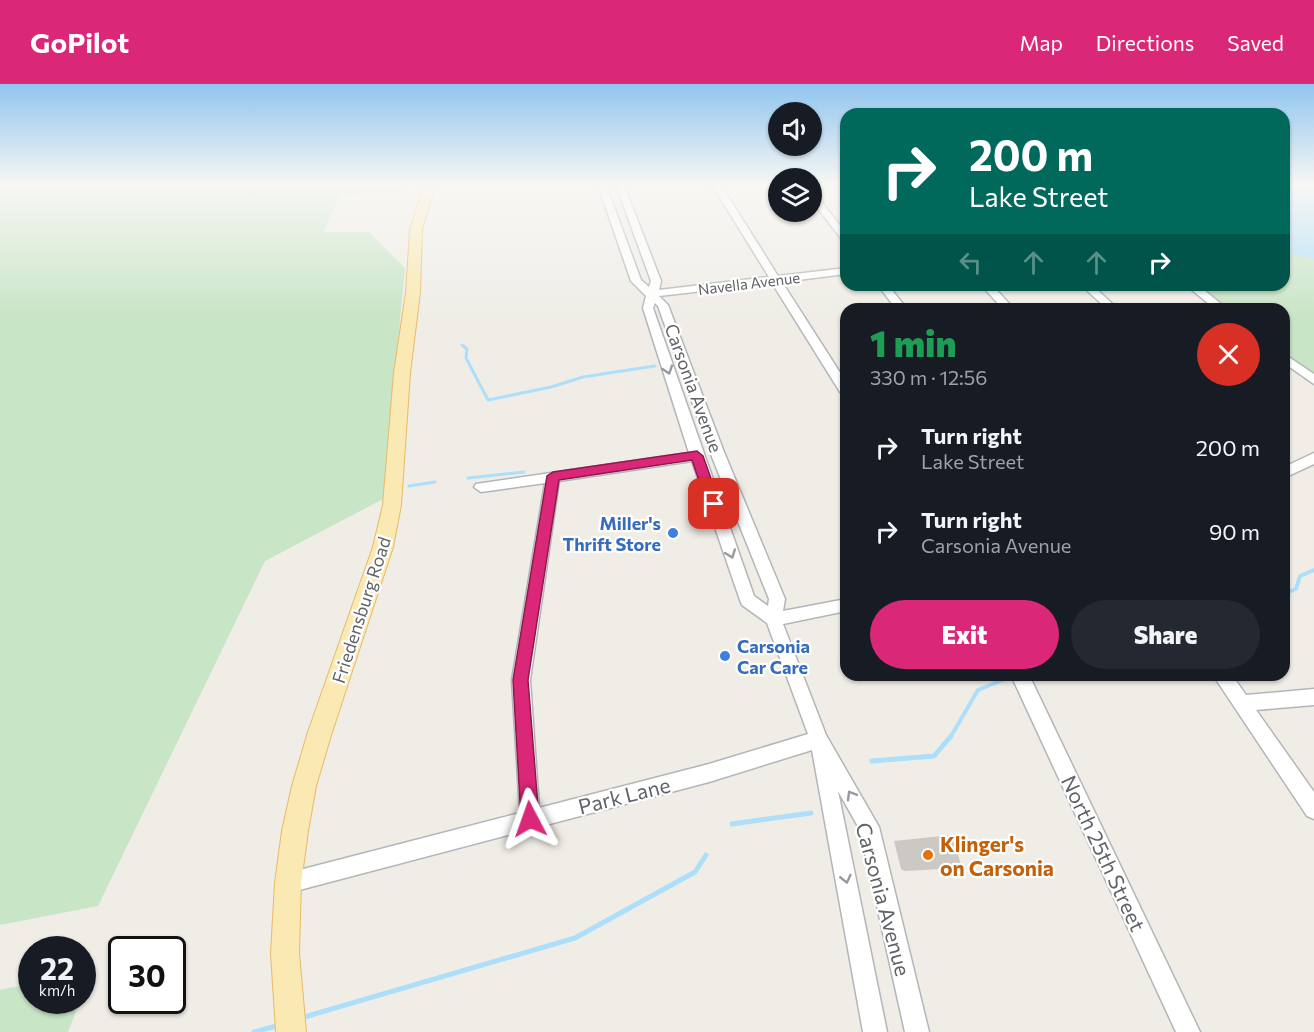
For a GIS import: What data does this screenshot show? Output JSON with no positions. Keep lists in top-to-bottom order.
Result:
{
  "streets": {
    "main road": ["Friedensburg Road"],
    "street": [
      "Navella Avenue",
      "Carsonia Avenue",
      "Park Lane",
      "North 25th Street"
    ]
  },
  "crossings": [
    ["Navella Avenue", "Carsonia Avenue"],
    ["Carsonia Avenue", "Park Lane"],
    ["Friedensburg Road", "Park Lane"]
  ],
  "places": ["Miller's Thrift Store", "Carsonia Car Care", "Klinger's on Carsonia"],
  "page": {
    "header": "GoPilot",
    "nav": ["Map", "Directions", "Saved"],
    "turn": ["200 m", "Lake Street"],
    "heading": ["1 min", "330 m · 12:56"],
    "list": [
      {
        "name": "Turn right",
        "note": "Lake Street",
        "value": "200 m"
      },
      {
        "name": "Turn right",
        "note": "Carsonia Avenue",
        "value": "90 m"
      }
    ],
    "buttons": ["Exit", "Share"],
    "speed": "22 km/h",
    "limit": "30"
  }
}
